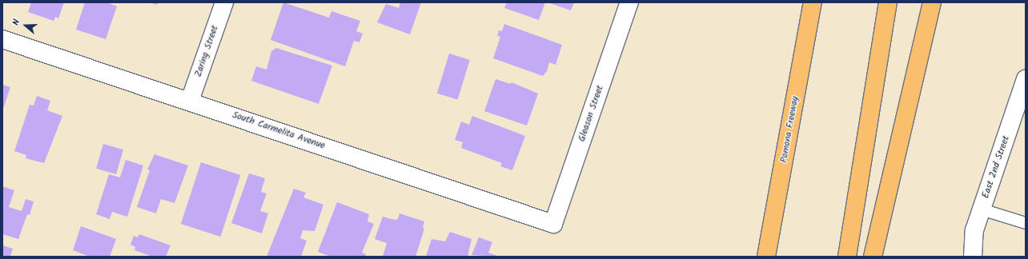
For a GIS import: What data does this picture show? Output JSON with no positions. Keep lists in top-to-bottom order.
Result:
{
  "streets": {
    "highway": ["Pomona Freeway"],
    "street": [
      "Zaring Street",
      "Gleason Street",
      "South Carmelita Avenue",
      "East 2nd Street"
    ]
  },
  "crossings": [
    ["Zaring Street", "South Carmelita Avenue"],
    ["Gleason Street", "South Carmelita Avenue"]
  ],
  "north": "left"
}
